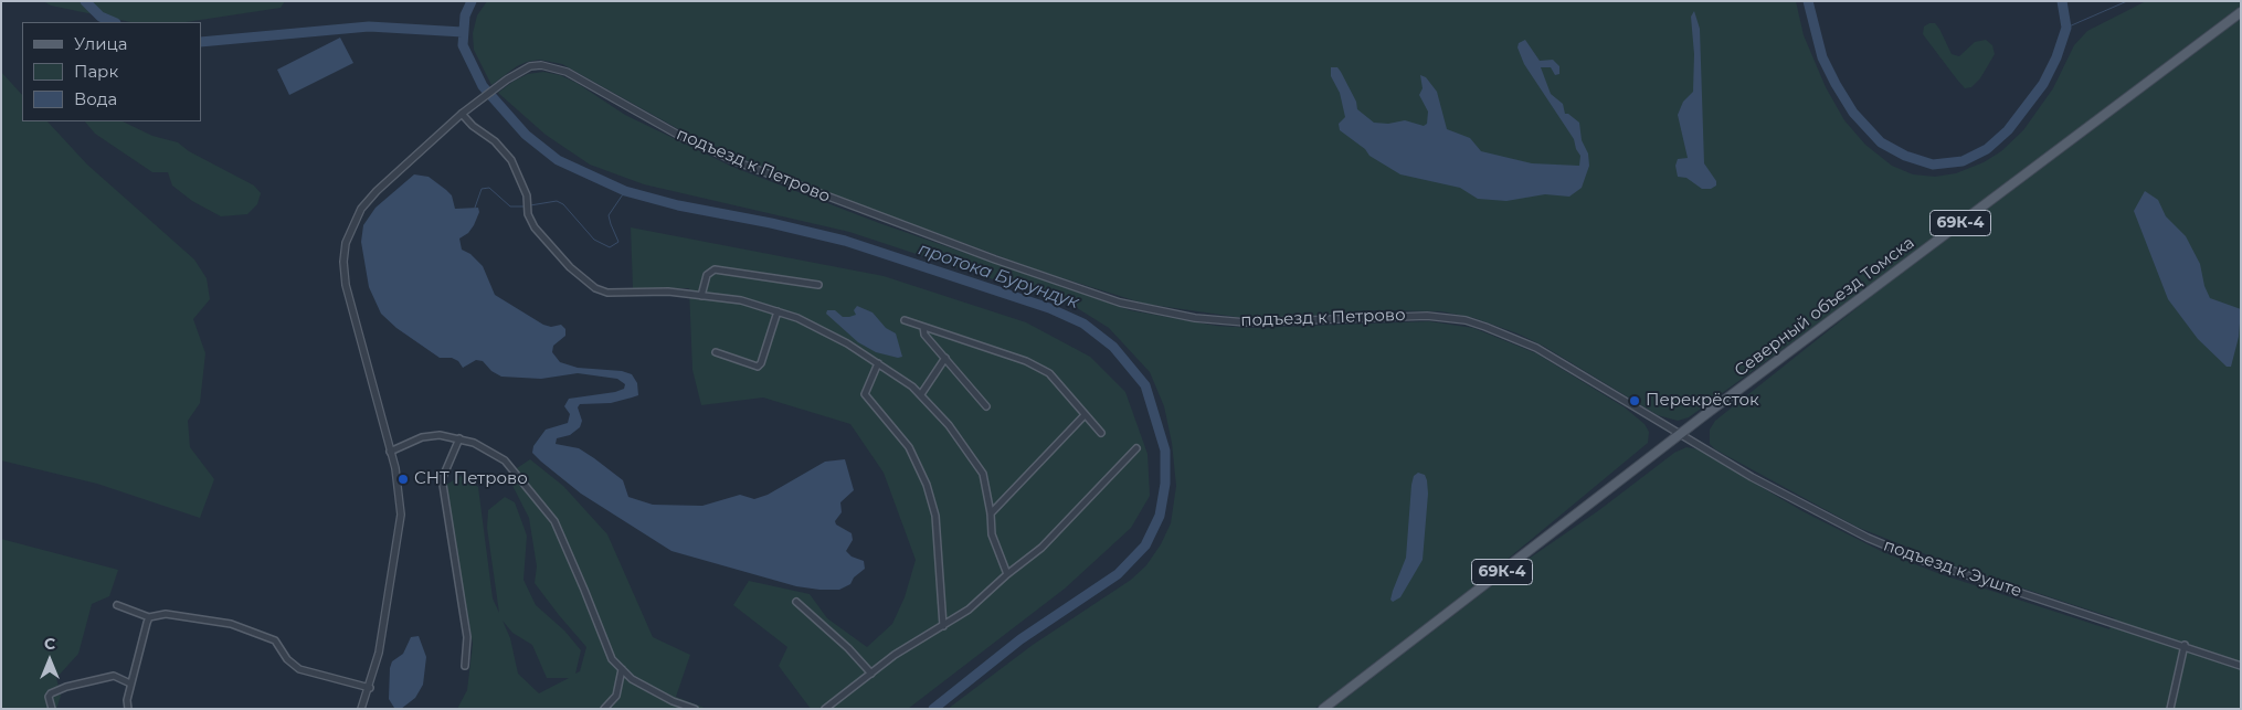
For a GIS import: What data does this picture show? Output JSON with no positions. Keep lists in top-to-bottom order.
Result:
{
  "streets": {
    "main road": ["69К-4", "Северный объезд Томска"],
    "street": ["подъезд к Петрово", "подъезд к Эуште"]
  },
  "crossings": [
    ["подъезд к Петрово", "Северный объезд Томска"],
    ["подъезд к Петрово", "подъезд к Эуште"],
    ["Северный объезд Томска", "подъезд к Эуште"]
  ],
  "water": ["протока Бурундук"],
  "places": ["Перекрёсток", "СНТ Петрово"],
  "legend": ["Улица", "Парк", "Вода"],
  "north": "top"
}
